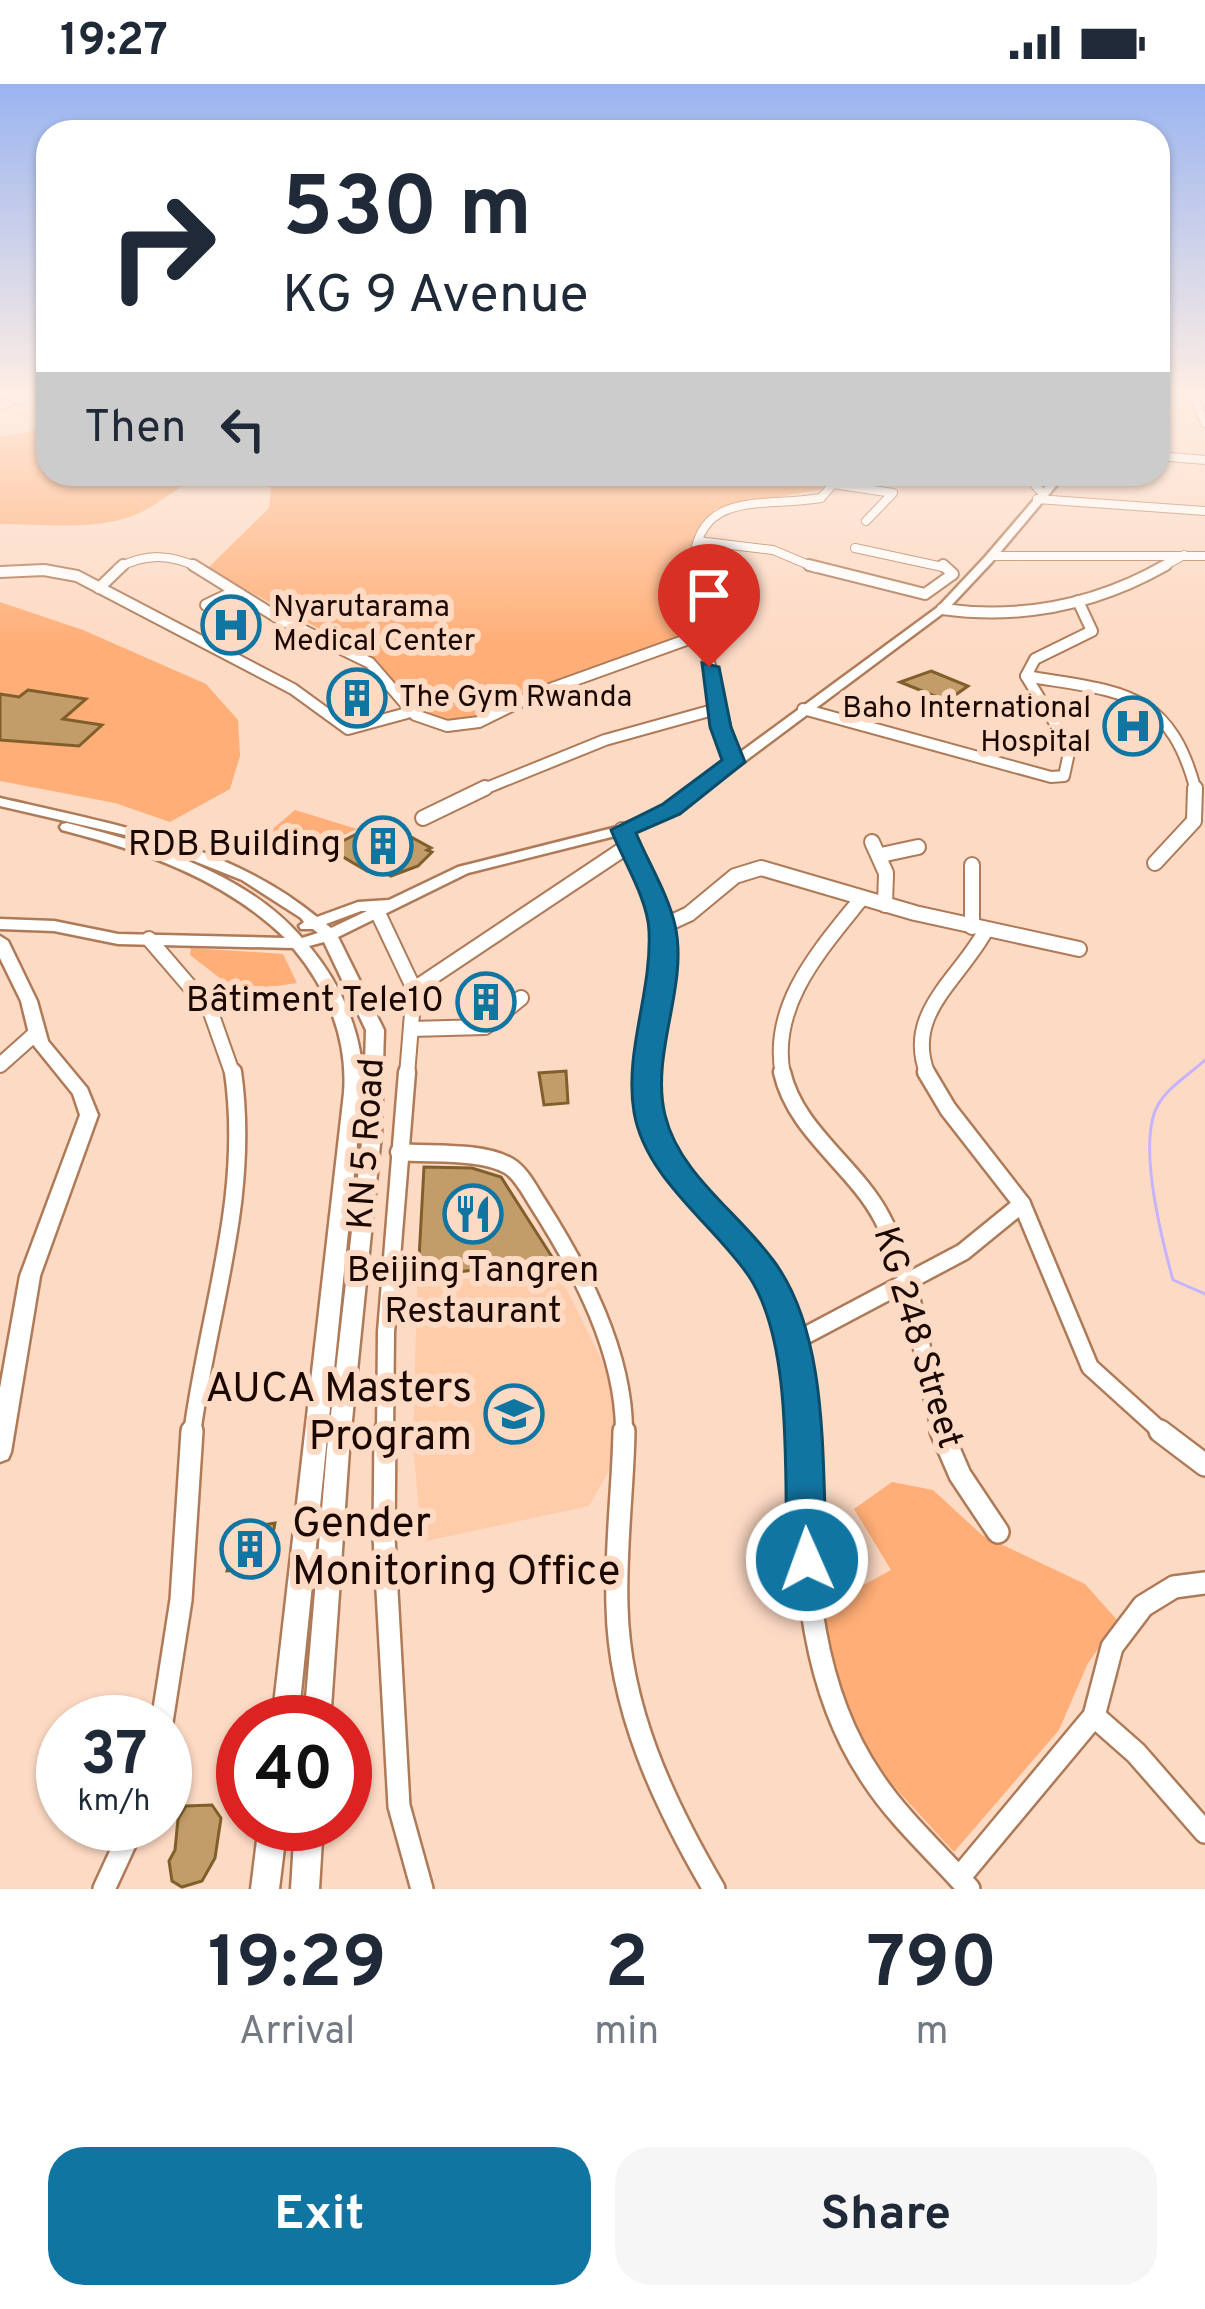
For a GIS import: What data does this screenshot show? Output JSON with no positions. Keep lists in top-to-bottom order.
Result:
{
  "streets": {
    "main road": ["KN 5 Road"],
    "street": ["KG 248 Street"]
  },
  "places": {
    "hospital": ["Nyarutarama Medical Center", "Baho International Hospital"],
    "building": [
      "The Gym Rwanda",
      "RDB Building",
      "Bâtiment Tele10",
      "Gender Monitoring Office"
    ],
    "restaurant": ["Beijing Tangren Restaurant"],
    "school or university": ["AUCA Masters Program"]
  },
  "page": {
    "status": "19:27",
    "turn": ["530 m", "KG 9 Avenue"],
    "then": "Then",
    "speed": "37 km/h",
    "limit": "40",
    "eta": [
      "19:29",
      "Arrival",
      "2",
      "min",
      "790",
      "m"
    ],
    "buttons": ["Exit", "Share"]
  }
}
